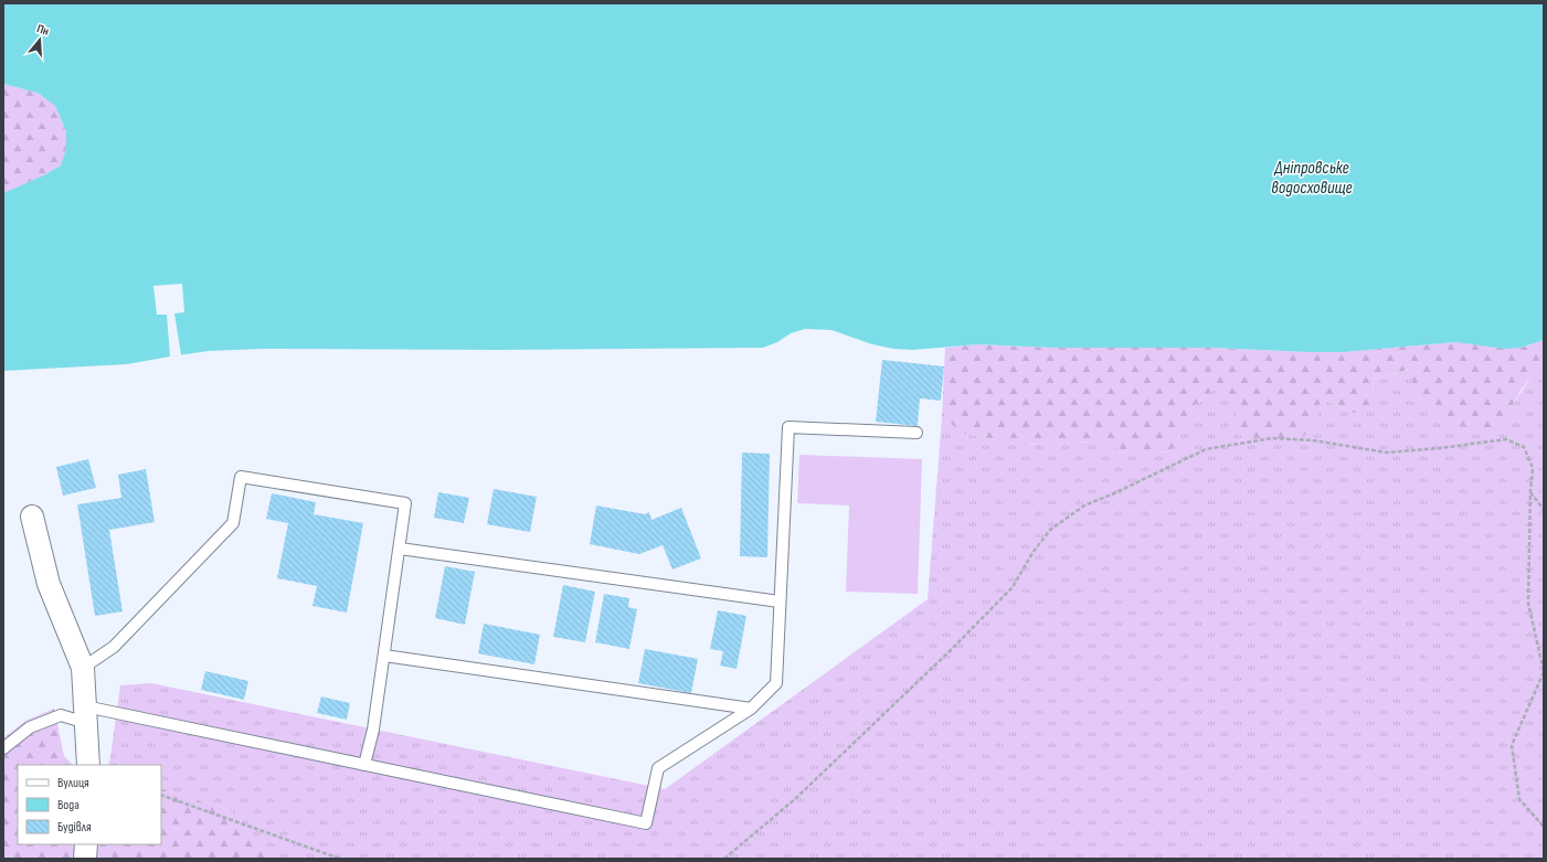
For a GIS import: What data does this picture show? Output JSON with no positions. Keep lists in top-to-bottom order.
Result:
{
  "water": ["Дніпровське водосховище"],
  "legend": ["Вулиця", "Вода", "Будівля"],
  "north": "top"
}
